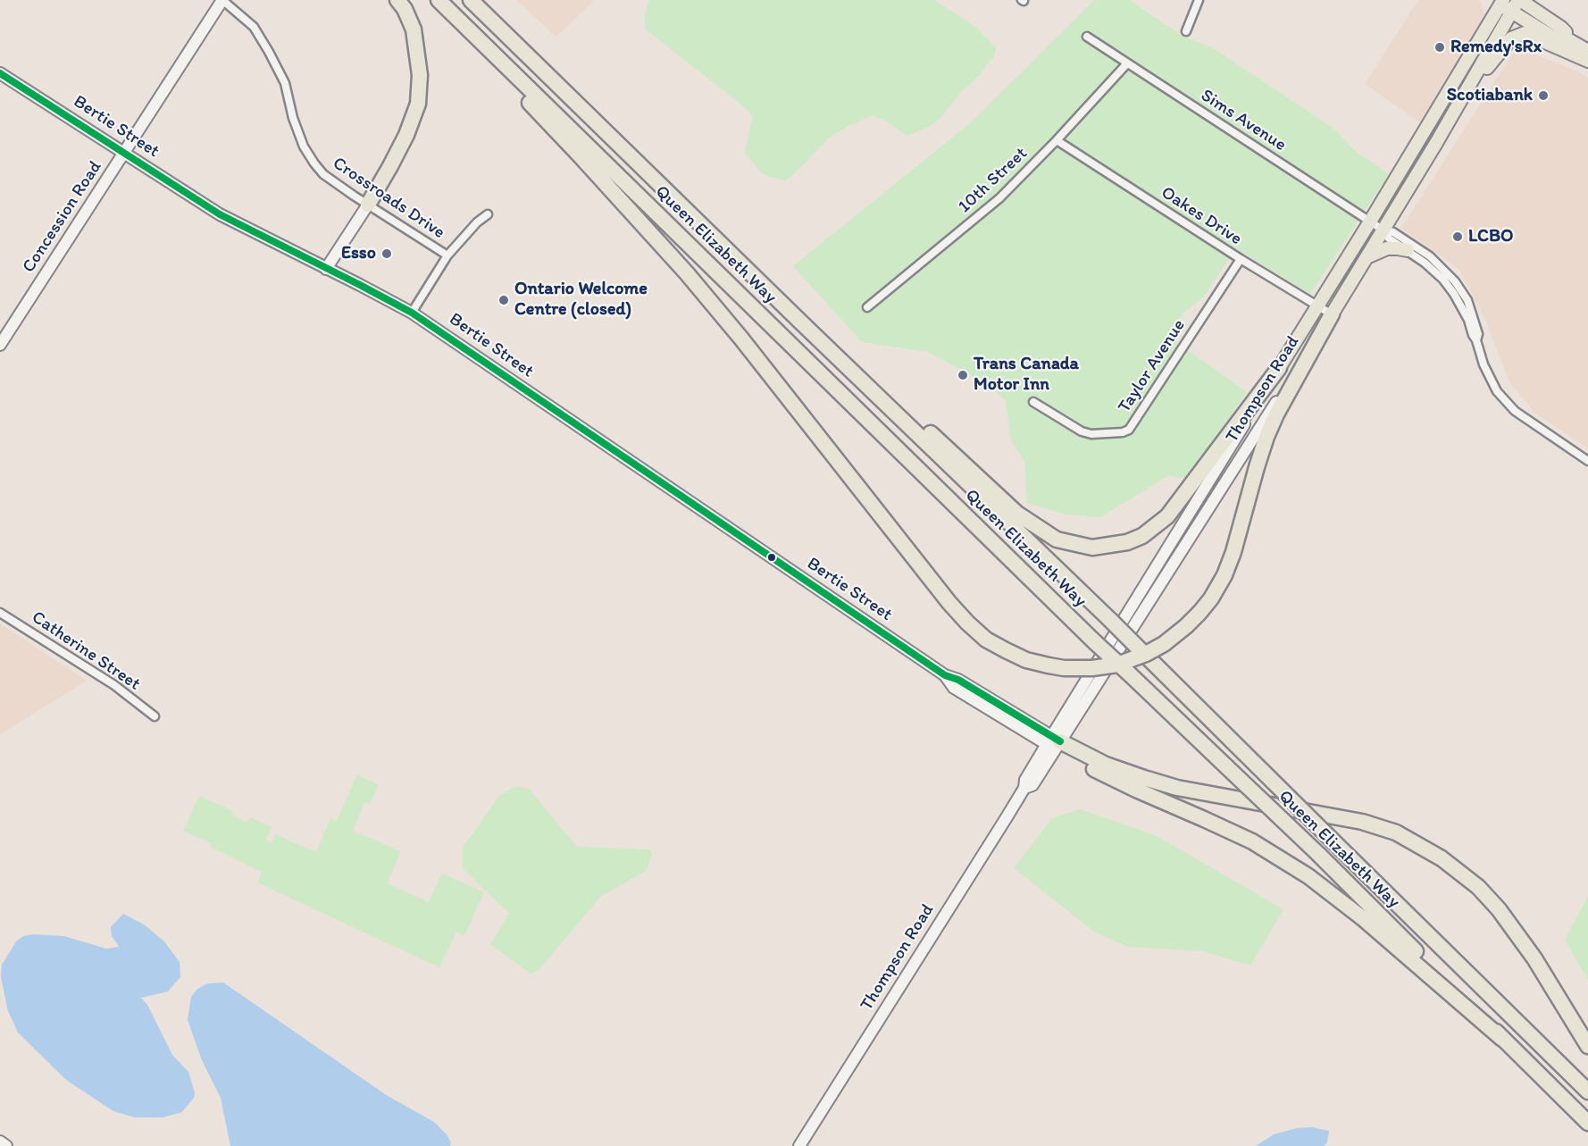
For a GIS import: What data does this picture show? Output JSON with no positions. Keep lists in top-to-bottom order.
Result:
{
  "streets": {
    "highway": ["Queen Elizabeth Way"],
    "main road": ["Thompson Road"],
    "street": [
      "Sims Avenue",
      "Bertie Street",
      "10th Street",
      "Crossroads Drive",
      "Oakes Drive",
      "Concession Road",
      "Taylor Avenue",
      "Catherine Street"
    ]
  },
  "crossings": [
    ["Sims Avenue", "10th Street"],
    ["Sims Avenue", "Thompson Road"],
    ["Bertie Street", "Concession Road"],
    ["Bertie Street", "Thompson Road"],
    ["10th Street", "Oakes Drive"],
    ["Crossroads Drive", "Concession Road"],
    ["Oakes Drive", "Taylor Avenue"],
    ["Oakes Drive", "Thompson Road"]
  ],
  "places": [
    "Remedy'sRx",
    "Scotiabank",
    "LCBO",
    "Esso",
    "Ontario Welcome Centre (closed)",
    "Trans Canada Motor Inn"
  ]
}
